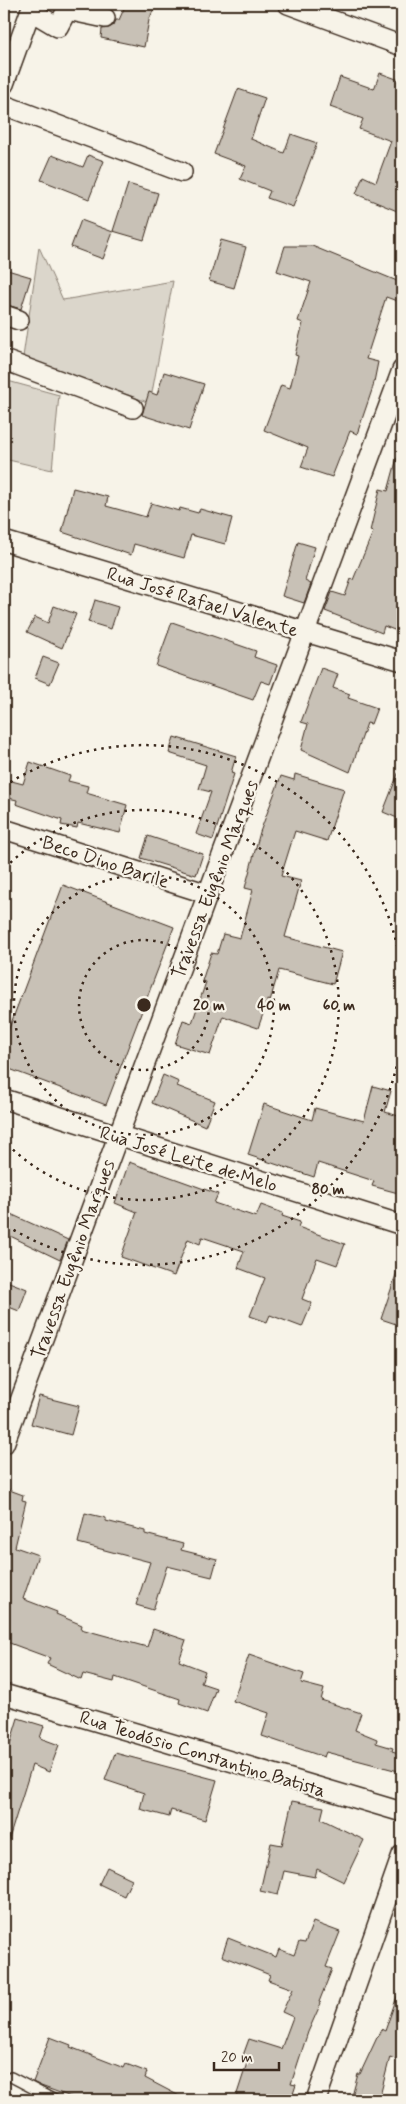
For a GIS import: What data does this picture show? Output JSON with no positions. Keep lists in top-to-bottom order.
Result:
{
  "streets": {
    "street": [
      "Rua José Rafael Valente",
      "Beco Dino Barile",
      "Travessa Eugênio Marques",
      "Rua José Leite de Melo",
      "Rua Teodósio Constantino Batista"
    ]
  },
  "crossings": [
    ["Rua José Rafael Valente", "Travessa Eugênio Marques"],
    ["Beco Dino Barile", "Travessa Eugênio Marques"],
    ["Travessa Eugênio Marques", "Rua José Leite de Melo"]
  ],
  "scale_bar": "20 m",
  "rings": [
    "20 m",
    "40 m",
    "60 m",
    "80 m"
  ]
}
